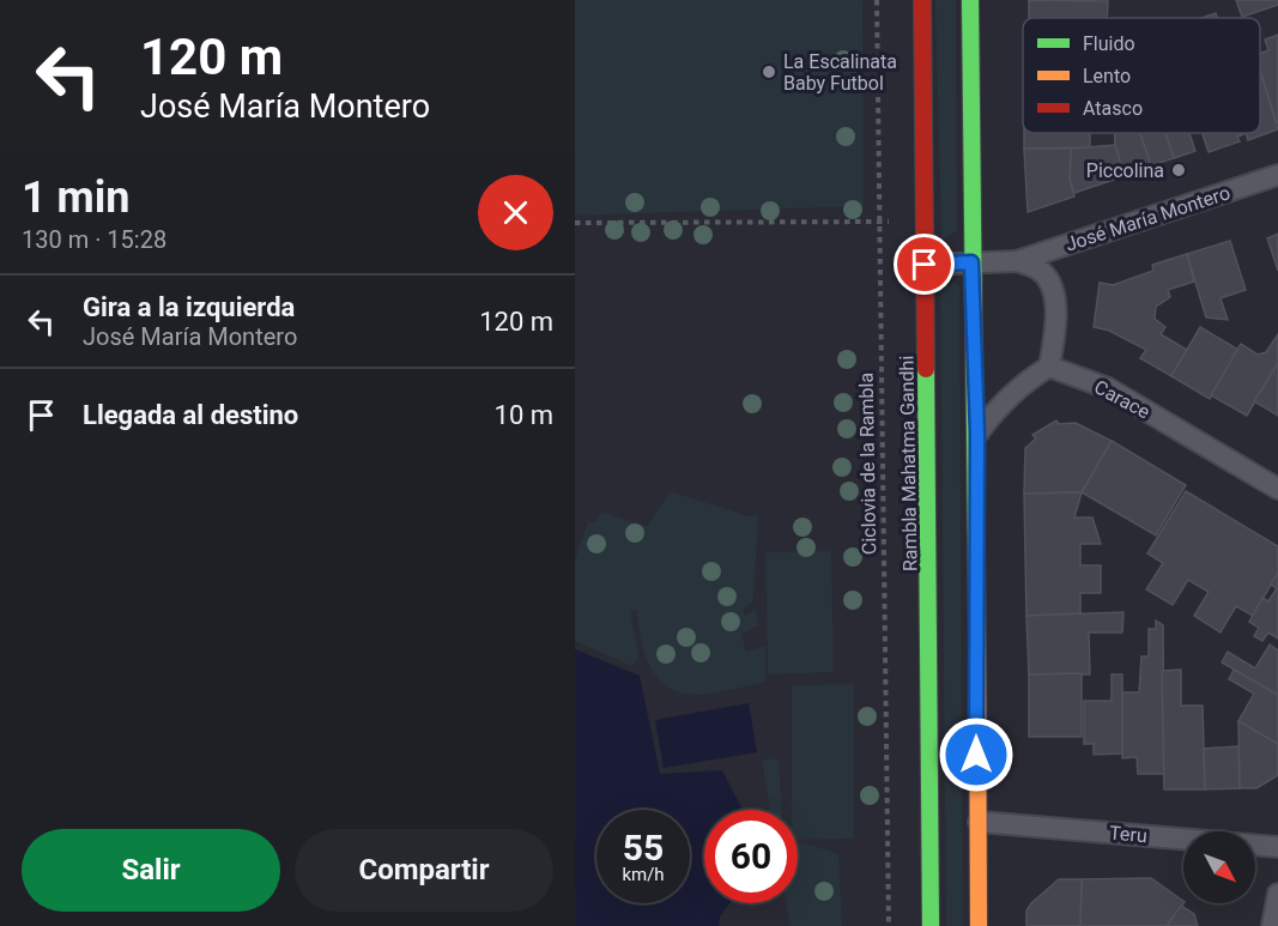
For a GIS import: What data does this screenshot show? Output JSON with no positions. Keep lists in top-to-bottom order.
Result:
{
  "streets": {
    "main road": ["Rambla Mahatma Gandhi"],
    "street": ["José María Montero", "Carace", "Teru"],
    "path": ["Ciclovia de la Rambla"]
  },
  "crossings": [
    ["José María Montero", "Rambla Mahatma Gandhi"]
  ],
  "places": ["La Escalinata Baby Futbol", "Piccolina"],
  "legend": ["Fluido", "Lento", "Atasco"],
  "north": "bottom right",
  "page": {
    "turn": ["120 m", "José María Montero"],
    "heading": ["1 min", "130 m · 15:28"],
    "list": [
      {
        "name": "Gira a la izquierda",
        "note": "José María Montero",
        "value": "120 m"
      },
      {
        "name": "Llegada al destino",
        "value": "10 m"
      }
    ],
    "speed": "55 km/h",
    "limit": "60",
    "buttons": ["Salir", "Compartir"]
  }
}
